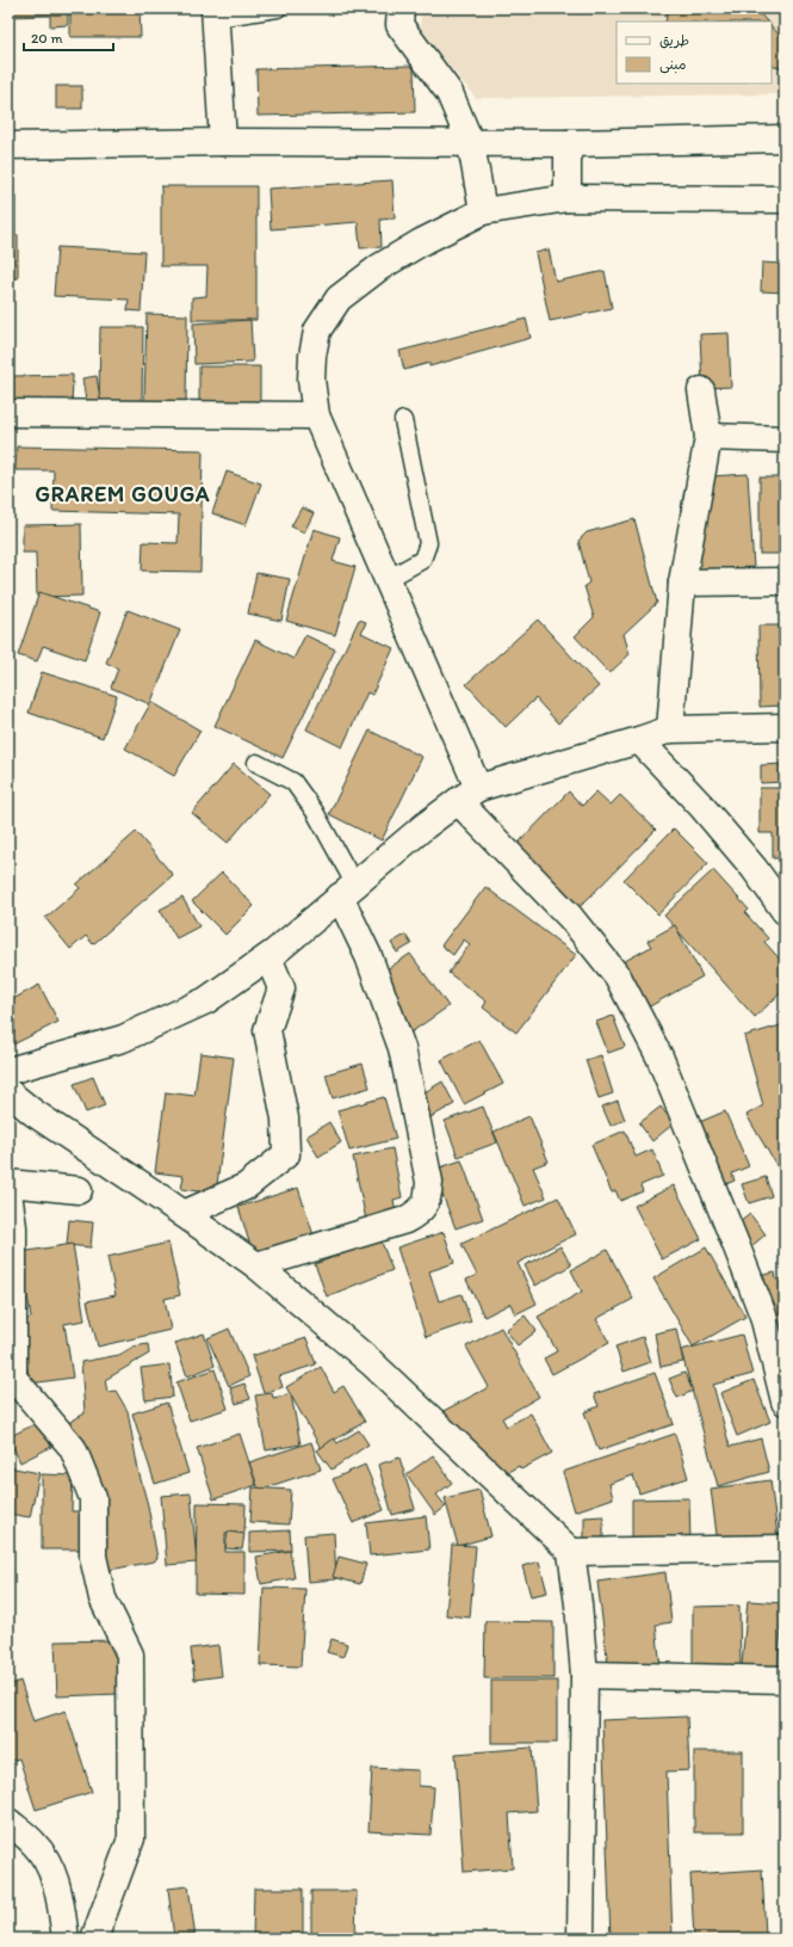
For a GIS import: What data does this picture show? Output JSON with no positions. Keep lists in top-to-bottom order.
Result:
{
  "districts": ["GRAREM GOUGA"],
  "legend": ["طريق", "مبنى"],
  "scale_bar": "20 m"
}
